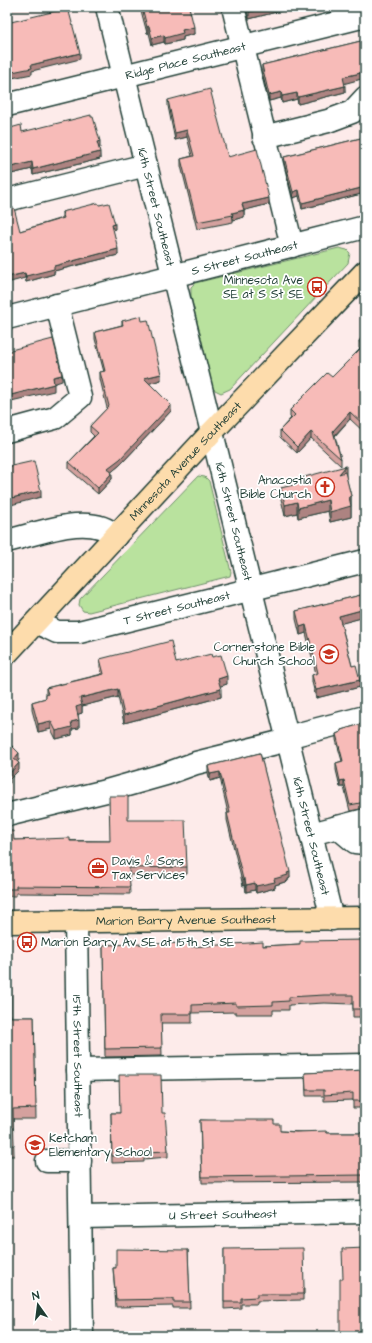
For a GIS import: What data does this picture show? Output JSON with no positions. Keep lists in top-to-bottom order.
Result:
{
  "streets": {
    "main road": ["Minnesota Avenue Southeast", "Marion Barry Avenue Southeast"],
    "street": [
      "Ridge Place Southeast",
      "16th Street Southeast",
      "S Street Southeast",
      "T Street Southeast",
      "15th Street Southeast",
      "U Street Southeast"
    ]
  },
  "crossings": [
    ["Ridge Place Southeast", "16th Street Southeast"],
    ["16th Street Southeast", "S Street Southeast"],
    ["16th Street Southeast", "Minnesota Avenue Southeast"],
    ["16th Street Southeast", "T Street Southeast"],
    ["16th Street Southeast", "Marion Barry Avenue Southeast"],
    ["Minnesota Avenue Southeast", "T Street Southeast"],
    ["Marion Barry Avenue Southeast", "15th Street Southeast"],
    ["15th Street Southeast", "U Street Southeast"]
  ],
  "places": {
    "bus stop": ["Minnesota Ave SE at S St SE", "Marion Barry Av SE at 15th St SE"],
    "church": ["Anacostia Bible Church"],
    "school or university": ["Cornerstone Bible Church School", "Ketcham Elementary School"],
    "office": ["Davis & Sons Tax Services"]
  },
  "north": "top"
}
